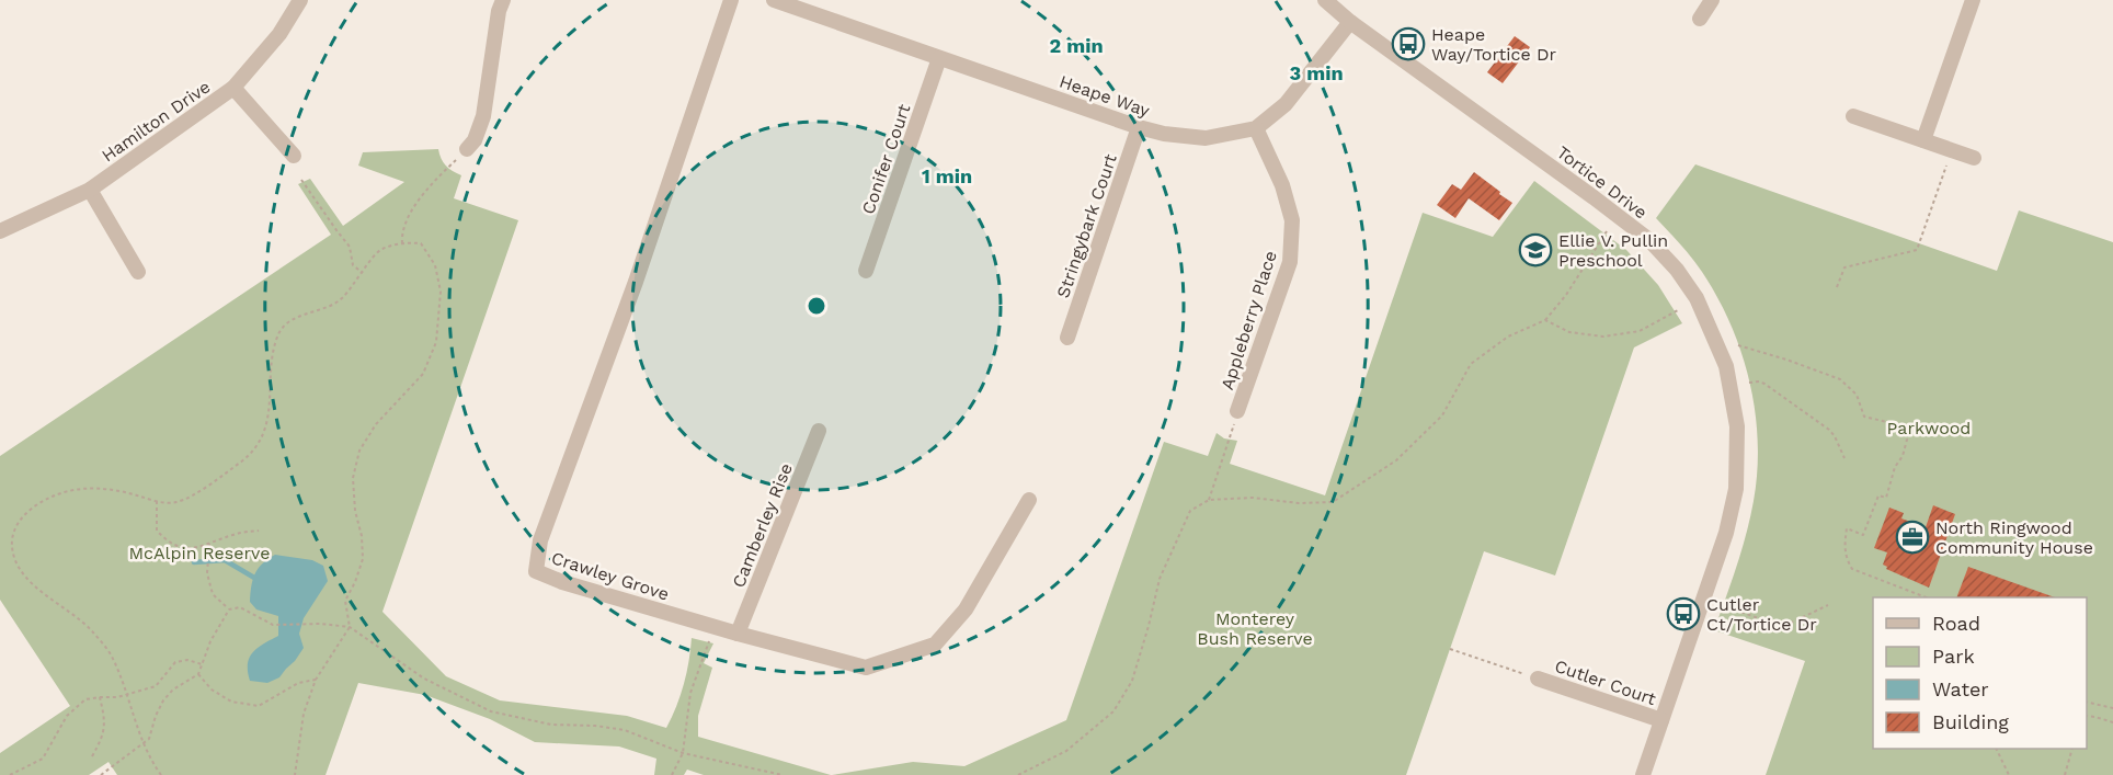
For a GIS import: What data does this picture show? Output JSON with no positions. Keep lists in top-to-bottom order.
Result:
{
  "streets": {
    "street": [
      "Heape Way",
      "Hamilton Drive",
      "Conifer Court",
      "Tortice Drive",
      "Stringybark Court",
      "Appleberry Place",
      "Camberley Rise",
      "Crawley Grove",
      "Cutler Court"
    ]
  },
  "crossings": [
    ["Heape Way", "Conifer Court"],
    ["Heape Way", "Tortice Drive"],
    ["Heape Way", "Stringybark Court"],
    ["Heape Way", "Appleberry Place"],
    ["Tortice Drive", "Cutler Court"],
    ["Camberley Rise", "Crawley Grove"]
  ],
  "parks": ["Parkwood", "McAlpin Reserve", "Monterey Bush Reserve"],
  "places": {
    "bus stop": ["Heape Way/Tortice Dr", "Cutler Ct/Tortice Dr"],
    "school or university": ["Ellie V. Pullin Preschool"],
    "office": ["North Ringwood Community House"]
  },
  "legend": [
    "Road",
    "Park",
    "Water",
    "Building"
  ],
  "rings": ["2 min", "3 min", "1 min"]
}
